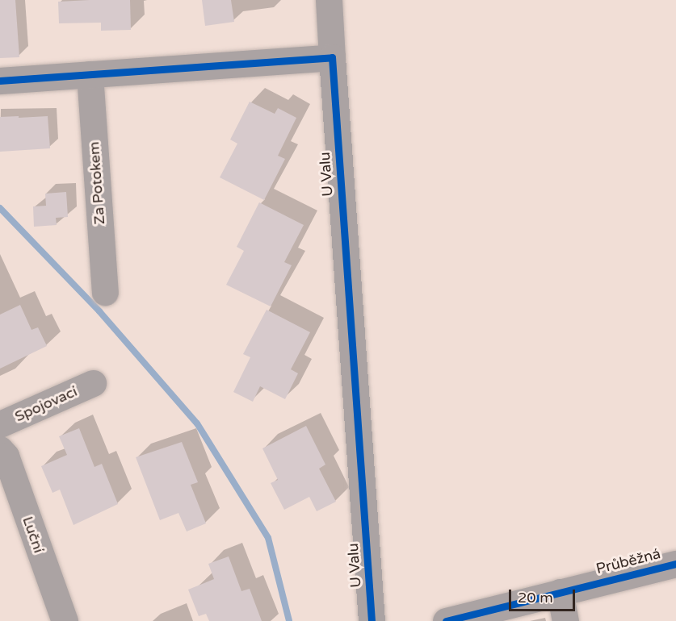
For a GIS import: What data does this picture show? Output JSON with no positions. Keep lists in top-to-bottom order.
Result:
{
  "streets": {
    "street": [
      "U Valu",
      "Za Potokem",
      "Spojovací",
      "Luční",
      "Průběžná"
    ]
  },
  "scale_bar": "20 m"
}
